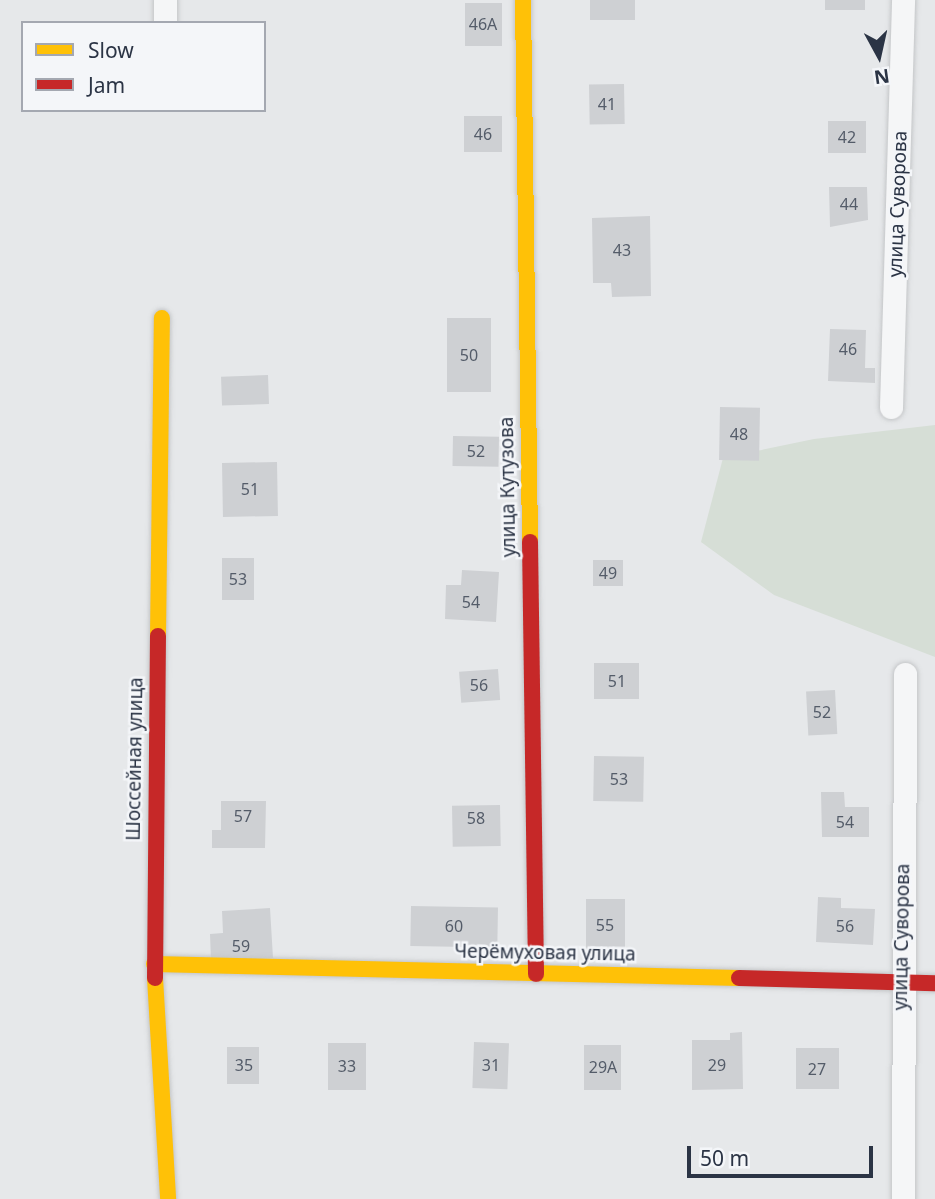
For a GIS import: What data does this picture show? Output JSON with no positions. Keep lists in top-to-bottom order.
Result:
{
  "streets": {
    "street": [
      "улица Суворова",
      "улица Кутузова",
      "Шоссейная улица",
      "Черёмуховая улица"
    ]
  },
  "crossings": [
    ["улица Суворова", "Черёмуховая улица"],
    ["улица Кутузова", "Черёмуховая улица"],
    ["Шоссейная улица", "Черёмуховая улица"]
  ],
  "house_numbers": [
    "46А",
    "41",
    "46",
    "42",
    "44",
    "43",
    "46",
    "50",
    "48",
    "52",
    "51",
    "49",
    "53",
    "54",
    "51",
    "56",
    "52",
    "53",
    "57",
    "58",
    "54",
    "55",
    "60",
    "56",
    "59",
    "35",
    "31",
    "29",
    "33",
    "29А",
    "27"
  ],
  "legend": ["Slow", "Jam"],
  "scale_bar": "50 m",
  "north": "bottom"
}
